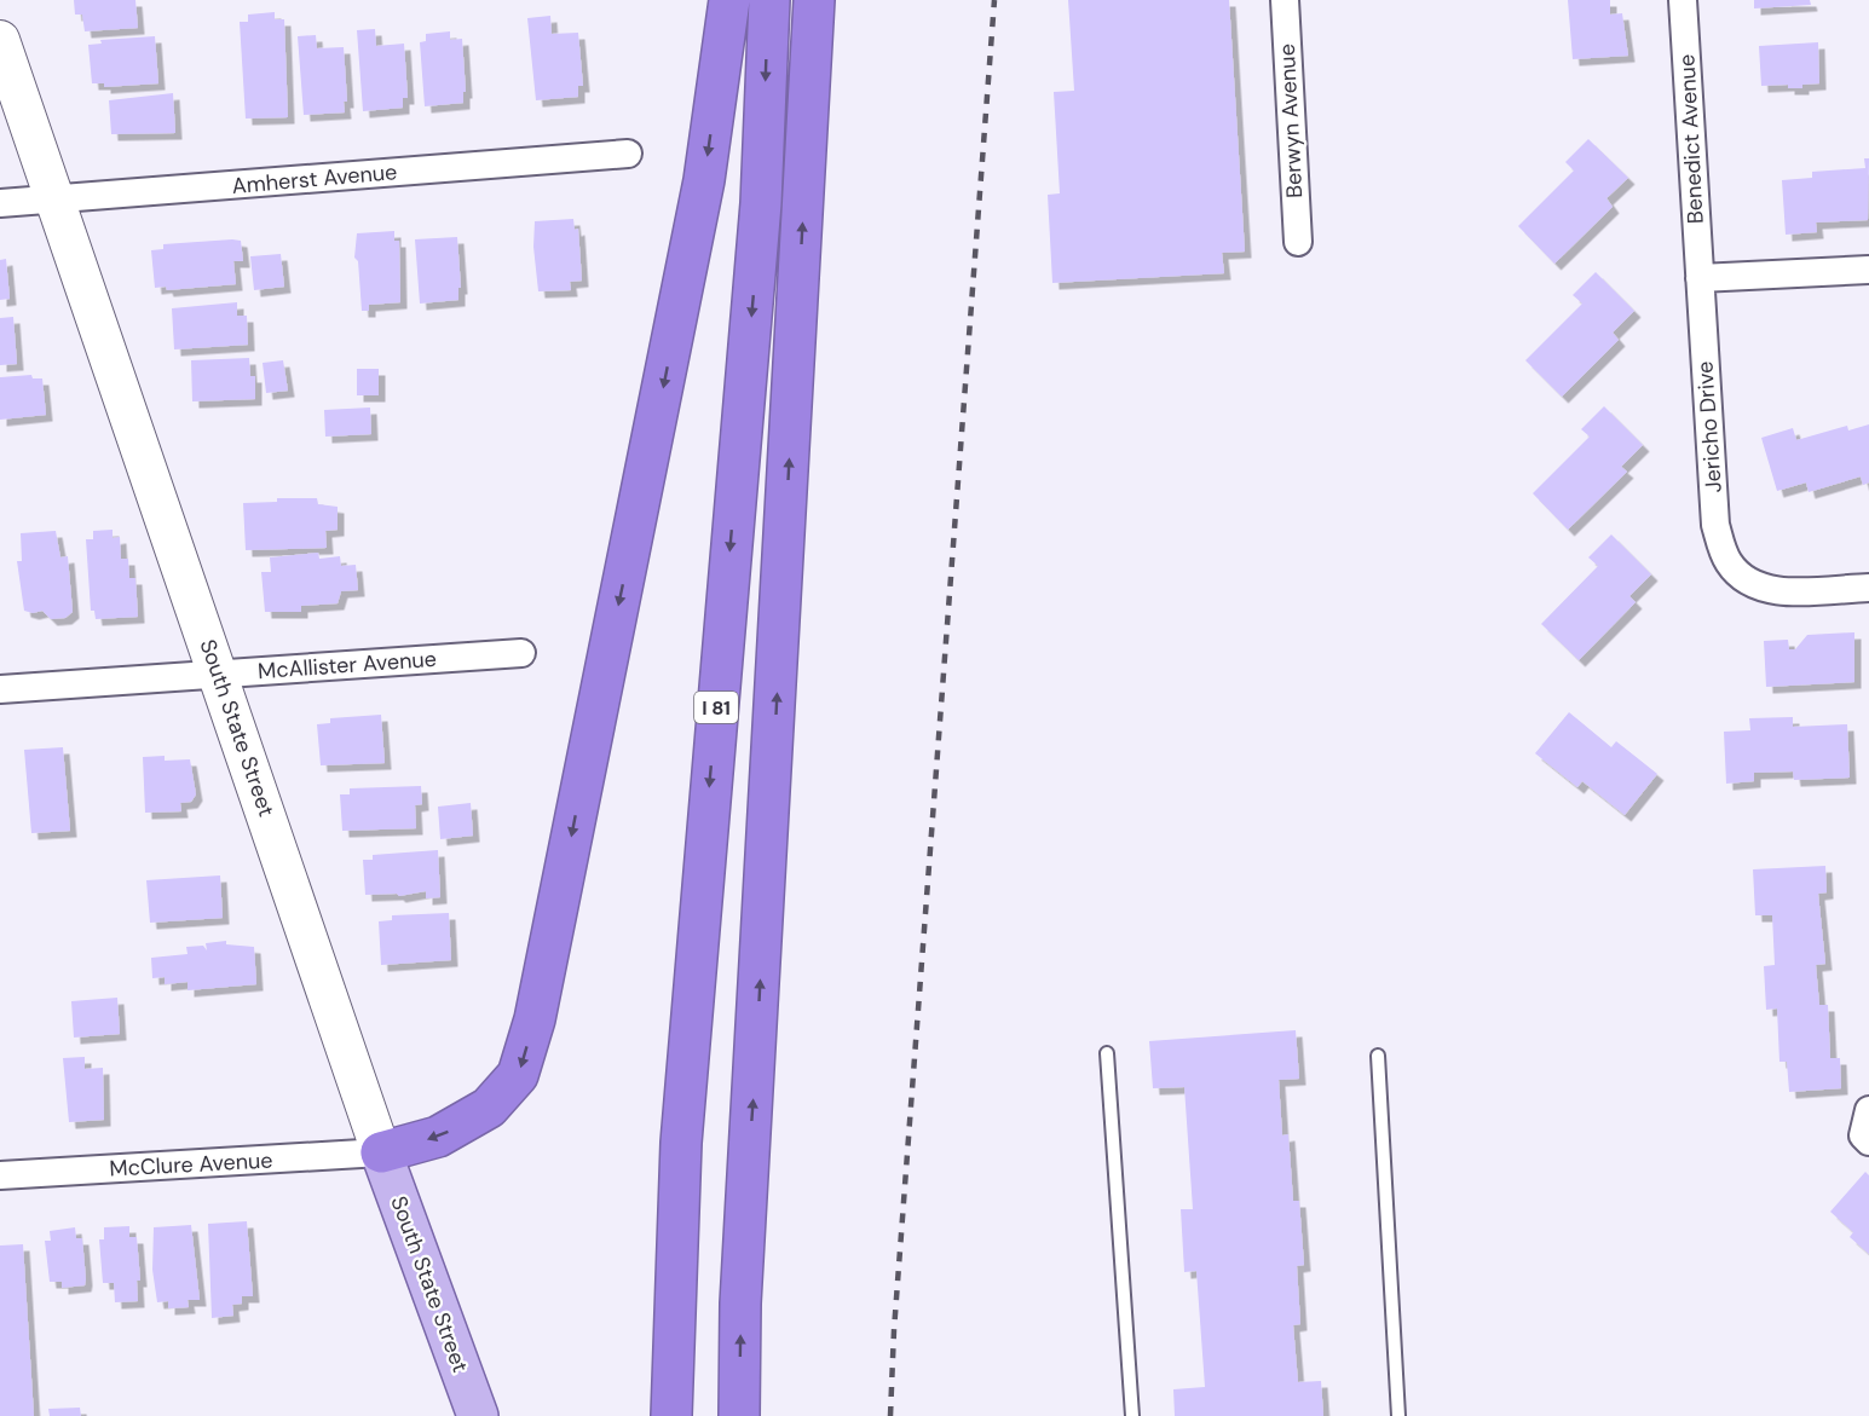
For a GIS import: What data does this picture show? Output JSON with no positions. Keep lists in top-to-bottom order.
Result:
{
  "streets": {
    "highway": ["I 81"],
    "main road": ["South State Street"],
    "street": [
      "Berwyn Avenue",
      "Benedict Avenue",
      "Amherst Avenue",
      "Jericho Drive",
      "McAllister Avenue",
      "McClure Avenue"
    ]
  },
  "crossings": [
    ["Benedict Avenue", "Jericho Drive"],
    ["Amherst Avenue", "South State Street"],
    ["McAllister Avenue", "South State Street"],
    ["South State Street", "McClure Avenue"]
  ]
}
